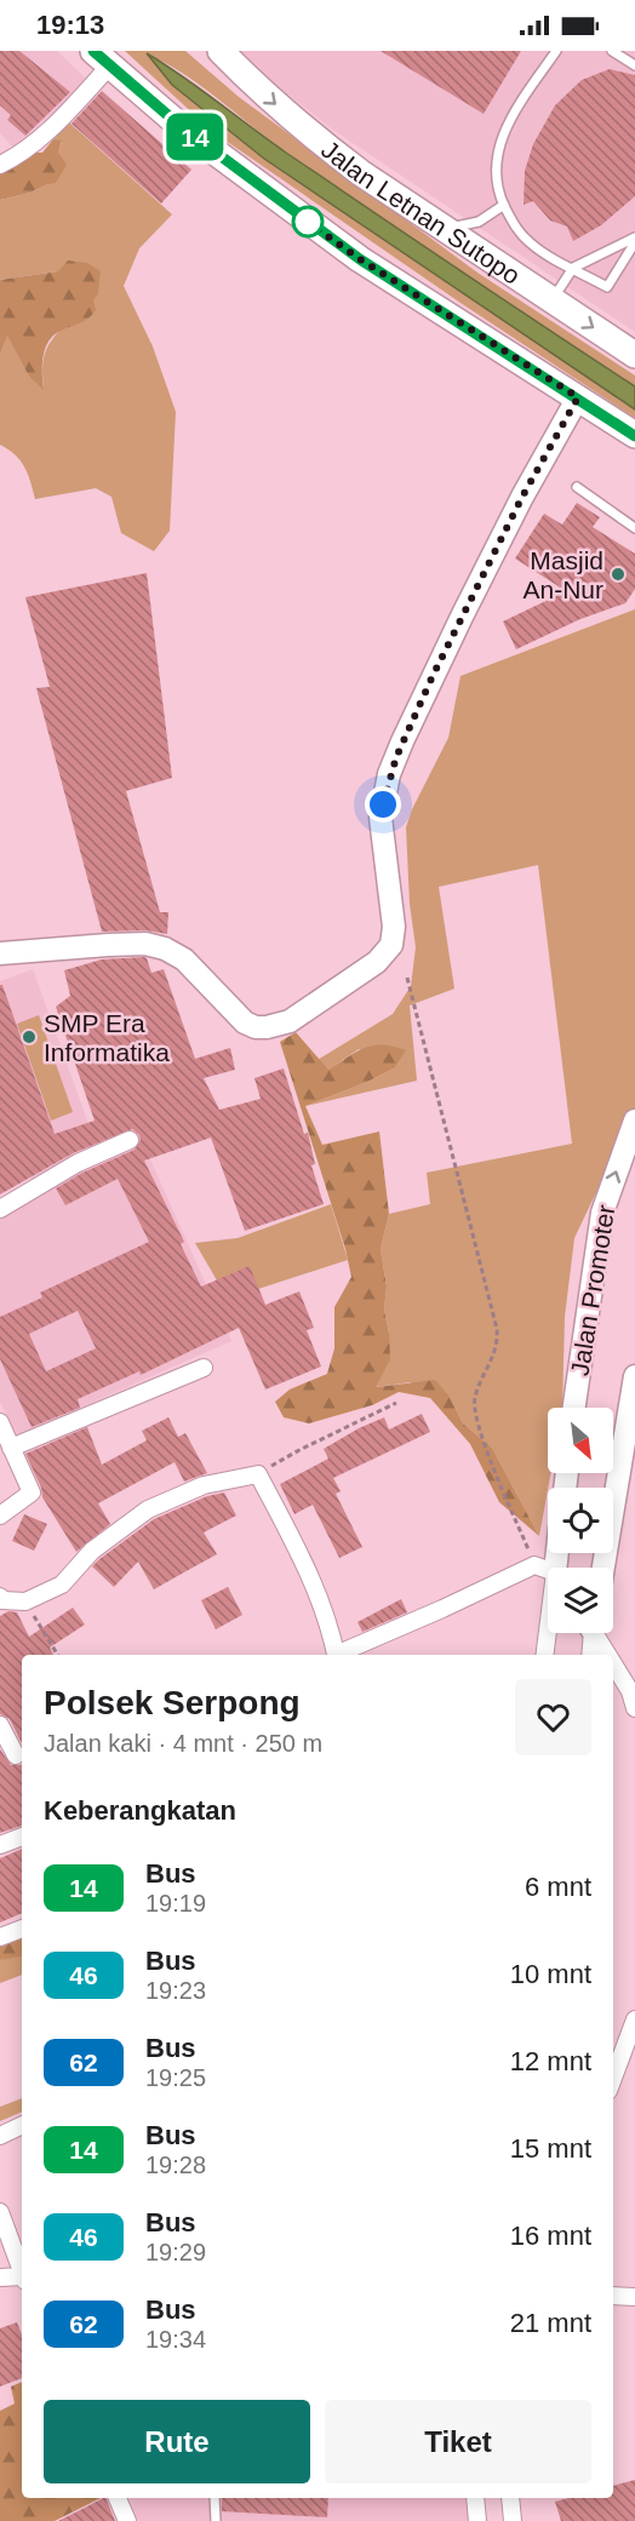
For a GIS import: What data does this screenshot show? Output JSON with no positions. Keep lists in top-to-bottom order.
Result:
{
  "streets": {
    "main road": ["Jalan Letnan Sutopo"],
    "street": ["Jalan Promoter"]
  },
  "one_way": ["Jalan Promoter"],
  "places": ["Masjid An-Nur", "SMP Era Informatika"],
  "lines": ["bus line 14"],
  "north": "bottom right",
  "page": {
    "status": "19:13",
    "on_map": "14",
    "heading": [
      ["Polsek Serpong", "Jalan kaki · 4 mnt · 250 m"],
      "Keberangkatan"
    ],
    "list": [
      {
        "mark": "14",
        "name": "Bus",
        "note": "19:19",
        "value": "6 mnt"
      },
      {
        "mark": "46",
        "name": "Bus",
        "note": "19:23",
        "value": "10 mnt"
      },
      {
        "mark": "62",
        "name": "Bus",
        "note": "19:25",
        "value": "12 mnt"
      },
      {
        "mark": "14",
        "name": "Bus",
        "note": "19:28",
        "value": "15 mnt"
      },
      {
        "mark": "46",
        "name": "Bus",
        "note": "19:29",
        "value": "16 mnt"
      },
      {
        "mark": "62",
        "name": "Bus",
        "note": "19:34",
        "value": "21 mnt"
      }
    ],
    "buttons": ["Rute", "Tiket"]
  }
}
